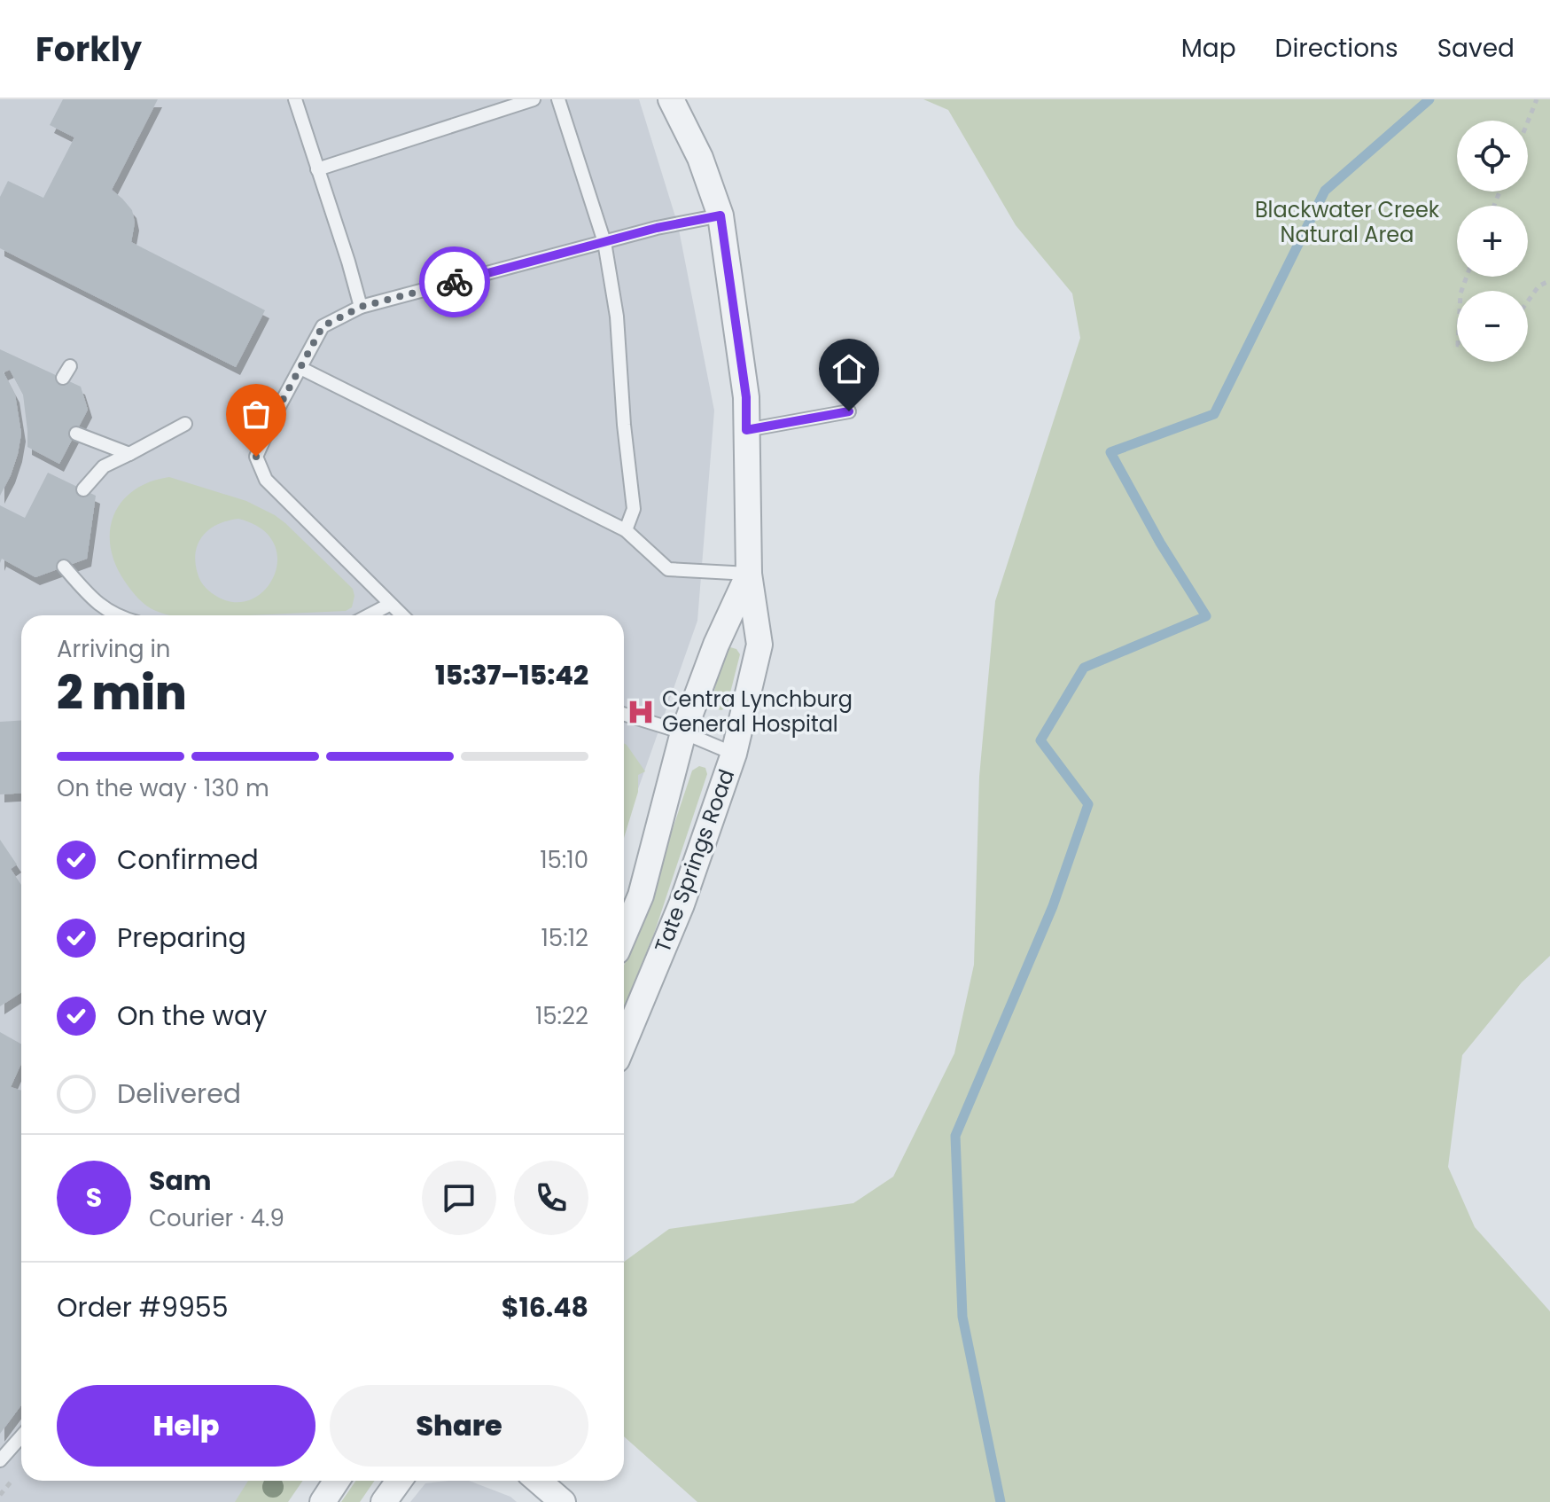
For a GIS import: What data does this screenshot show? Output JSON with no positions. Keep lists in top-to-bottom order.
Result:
{
  "streets": {
    "street": ["Tate Springs Road"]
  },
  "parks": ["Blackwater Creek Natural Area"],
  "places": {
    "hospital": ["Centra Lynchburg General Hospital"]
  },
  "page": {
    "header": "Forkly",
    "nav": ["Map", "Directions", "Saved"],
    "map_buttons": ["+", "−"],
    "heading": ["2 min", "Arriving in", "15:37–15:42"],
    "panel": [
      "Sam",
      "Courier · 4.9",
      "Order #9955",
      "$16.48"
    ],
    "bar": "On the way · 130 m",
    "list": [
      ["Confirmed", "15:10"],
      ["Preparing", "15:12"],
      ["On the way", "15:22"],
      "Delivered"
    ],
    "round": "S",
    "buttons": ["Help", "Share"]
  }
}
